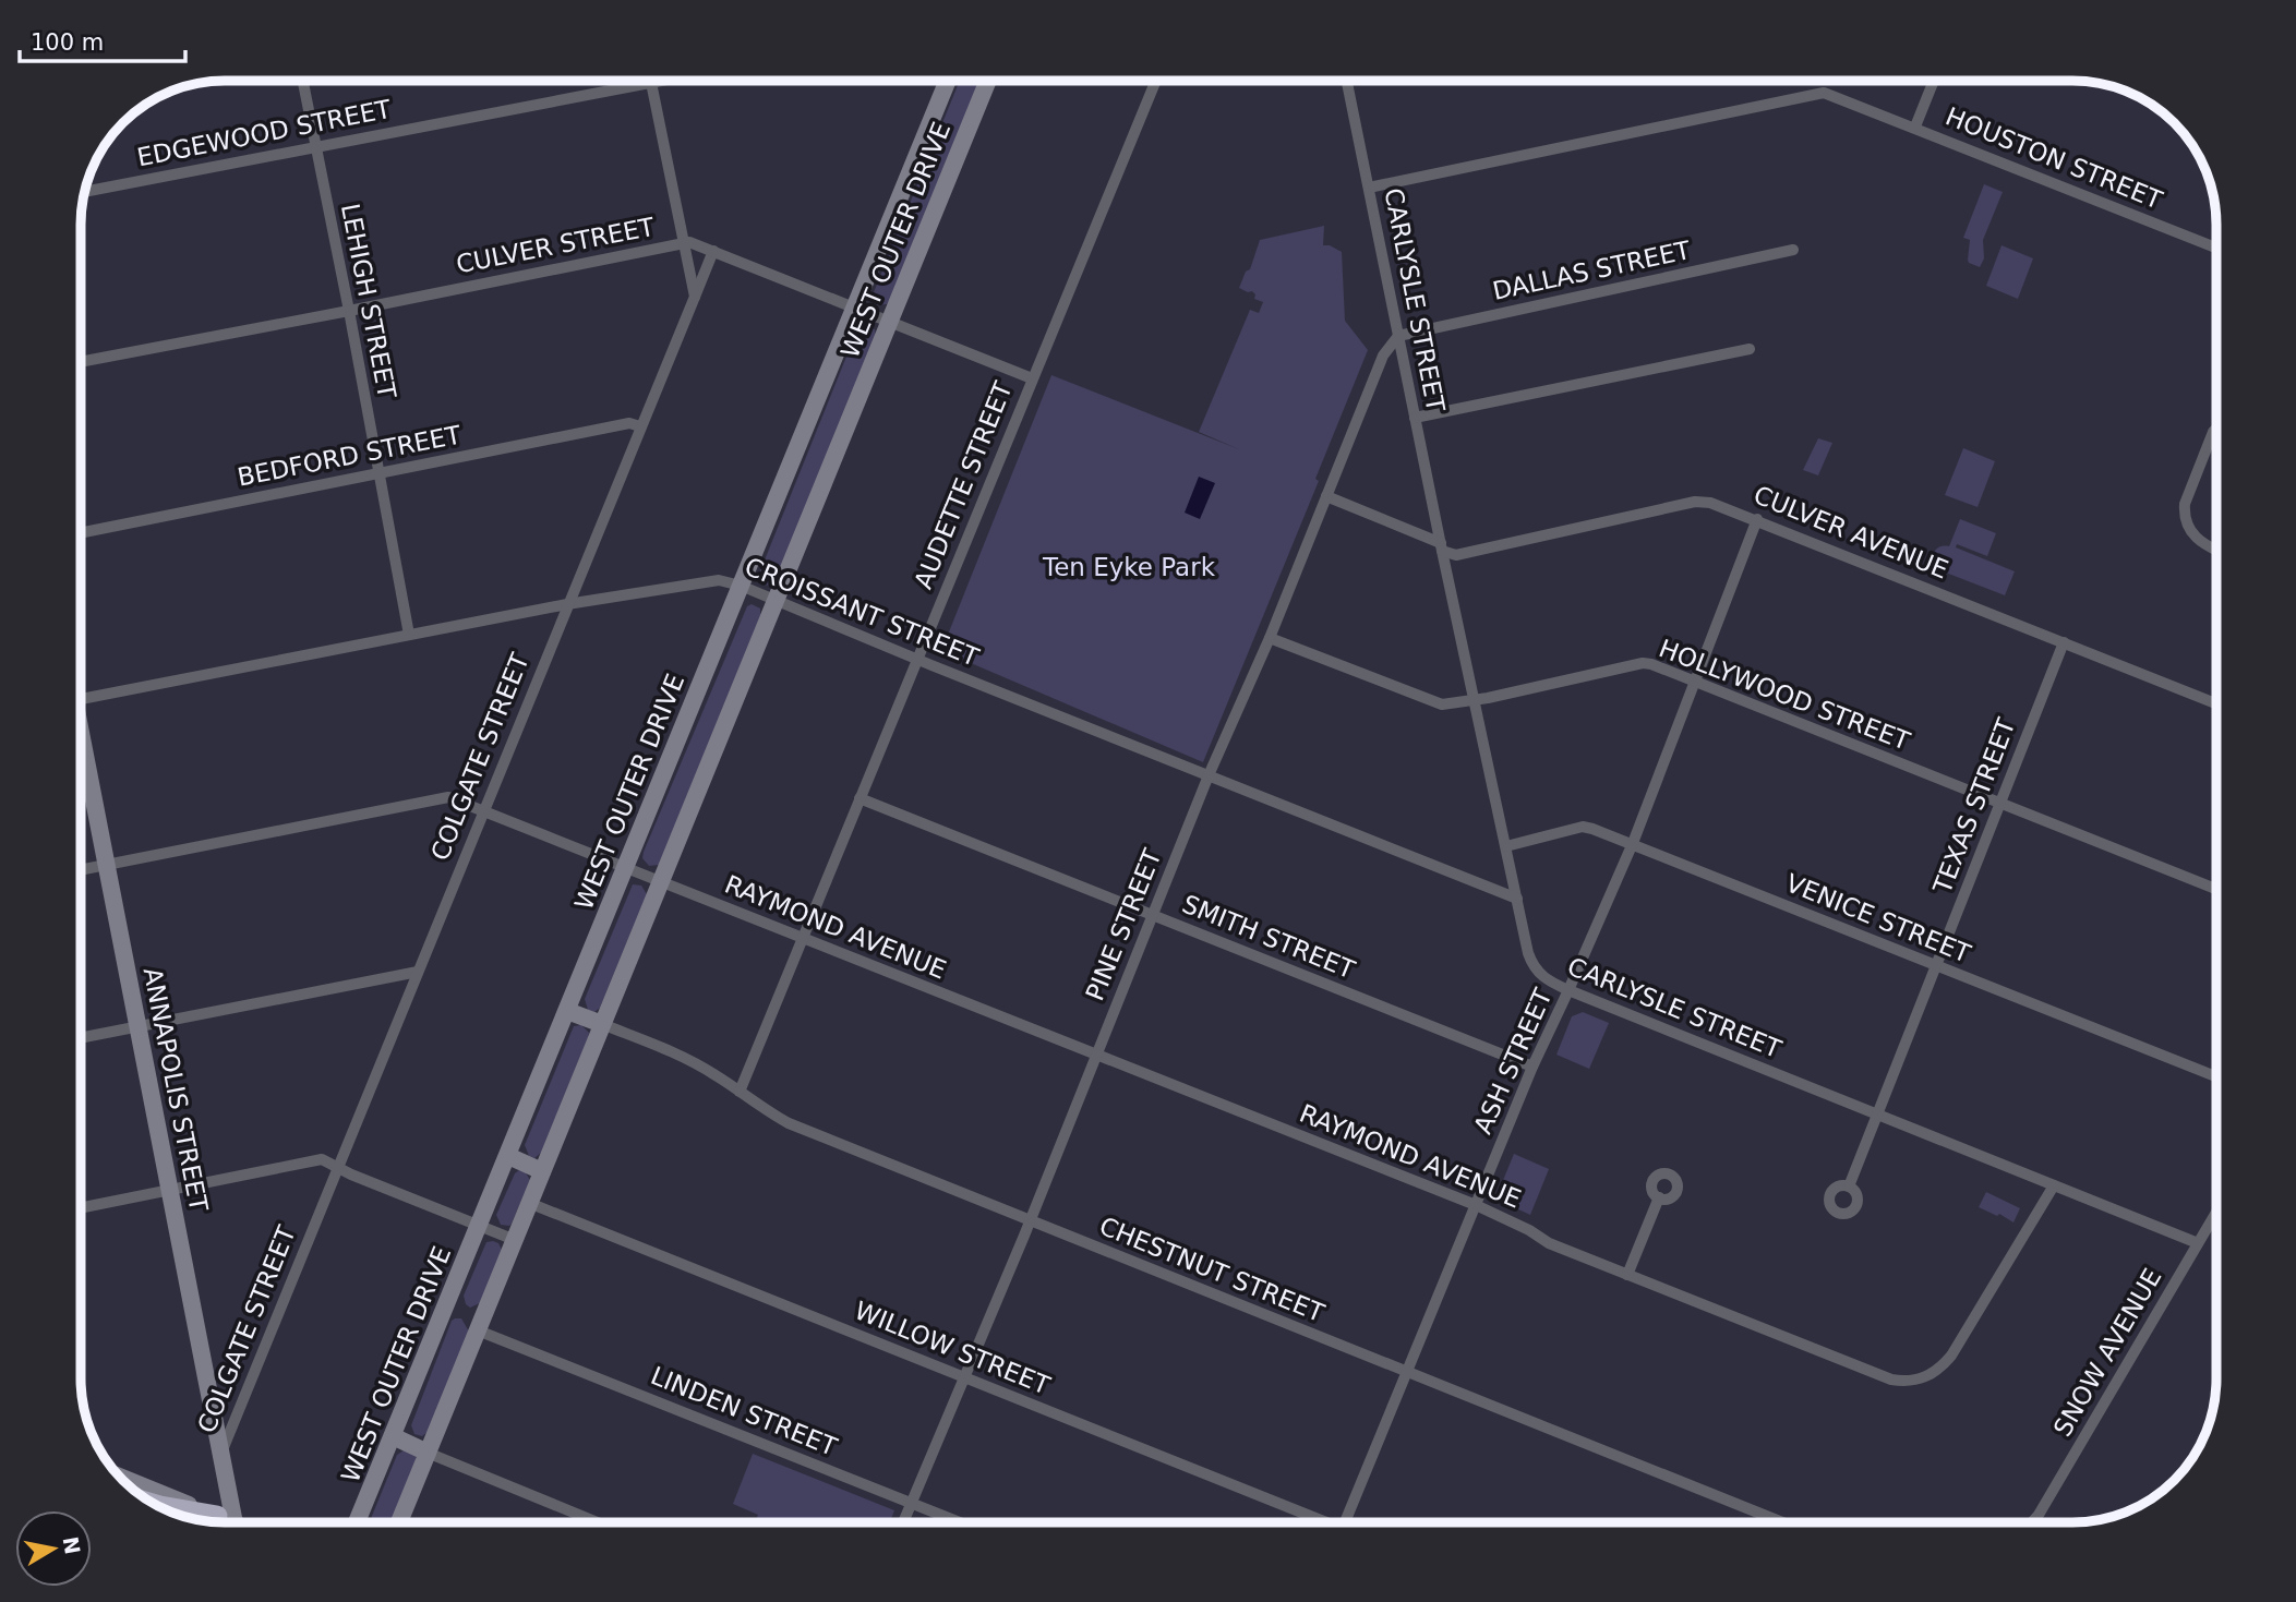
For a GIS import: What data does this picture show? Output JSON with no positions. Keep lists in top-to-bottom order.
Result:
{
  "streets": {
    "main road": ["WEST OUTER DRIVE", "ANNAPOLIS STREET"],
    "street": [
      "EDGEWOOD STREET",
      "HOUSTON STREET",
      "CULVER STREET",
      "DALLAS STREET",
      "CARLYSLE STREET",
      "LEHIGH STREET",
      "BEDFORD STREET",
      "AUDETTE STREET",
      "CULVER AVENUE",
      "CROISSANT STREET",
      "HOLLYWOOD STREET",
      "COLGATE STREET",
      "TEXAS STREET",
      "VENICE STREET",
      "PINE STREET",
      "RAYMOND AVENUE",
      "SMITH STREET",
      "ASH STREET",
      "CHESTNUT STREET",
      "WILLOW STREET",
      "SNOW AVENUE",
      "LINDEN STREET"
    ]
  },
  "crossings": [
    ["EDGEWOOD STREET", "LEHIGH STREET"],
    ["HOUSTON STREET", "CARLYSLE STREET"],
    ["WEST OUTER DRIVE", "CULVER STREET"],
    ["WEST OUTER DRIVE", "CROISSANT STREET"],
    ["WEST OUTER DRIVE", "RAYMOND AVENUE"],
    ["WEST OUTER DRIVE", "CHESTNUT STREET"],
    ["WEST OUTER DRIVE", "WILLOW STREET"],
    ["WEST OUTER DRIVE", "LINDEN STREET"],
    ["CULVER STREET", "LEHIGH STREET"],
    ["CULVER STREET", "AUDETTE STREET"],
    ["CULVER STREET", "COLGATE STREET"],
    ["DALLAS STREET", "CARLYSLE STREET"],
    ["DALLAS STREET", "PINE STREET"],
    ["CARLYSLE STREET", "CULVER AVENUE"],
    ["CARLYSLE STREET", "CROISSANT STREET"],
    ["CARLYSLE STREET", "HOLLYWOOD STREET"],
    ["CARLYSLE STREET", "TEXAS STREET"],
    ["CARLYSLE STREET", "VENICE STREET"],
    ["CARLYSLE STREET", "PINE STREET"],
    ["CARLYSLE STREET", "RAYMOND AVENUE"],
    ["CARLYSLE STREET", "ASH STREET"],
    ["CARLYSLE STREET", "SNOW AVENUE"],
    ["LEHIGH STREET", "BEDFORD STREET"],
    ["LEHIGH STREET", "CROISSANT STREET"],
    ["BEDFORD STREET", "COLGATE STREET"],
    ["AUDETTE STREET", "CROISSANT STREET"],
    ["AUDETTE STREET", "RAYMOND AVENUE"],
    ["AUDETTE STREET", "SMITH STREET"],
    ["AUDETTE STREET", "CHESTNUT STREET"],
    ["CULVER AVENUE", "TEXAS STREET"],
    ["CULVER AVENUE", "PINE STREET"],
    ["CULVER AVENUE", "ASH STREET"],
    ["CROISSANT STREET", "COLGATE STREET"],
    ["CROISSANT STREET", "PINE STREET"],
    ["HOLLYWOOD STREET", "TEXAS STREET"],
    ["HOLLYWOOD STREET", "PINE STREET"],
    ["HOLLYWOOD STREET", "ASH STREET"],
    ["COLGATE STREET", "RAYMOND AVENUE"],
    ["COLGATE STREET", "ANNAPOLIS STREET"],
    ["TEXAS STREET", "VENICE STREET"],
    ["VENICE STREET", "ASH STREET"],
    ["PINE STREET", "RAYMOND AVENUE"],
    ["PINE STREET", "SMITH STREET"],
    ["PINE STREET", "CHESTNUT STREET"],
    ["PINE STREET", "WILLOW STREET"],
    ["PINE STREET", "LINDEN STREET"],
    ["RAYMOND AVENUE", "ASH STREET"],
    ["SMITH STREET", "ASH STREET"],
    ["ASH STREET", "CHESTNUT STREET"]
  ],
  "parks": ["Ten Eyke Park"],
  "scale_bar": "100 m",
  "north": "right"
}
